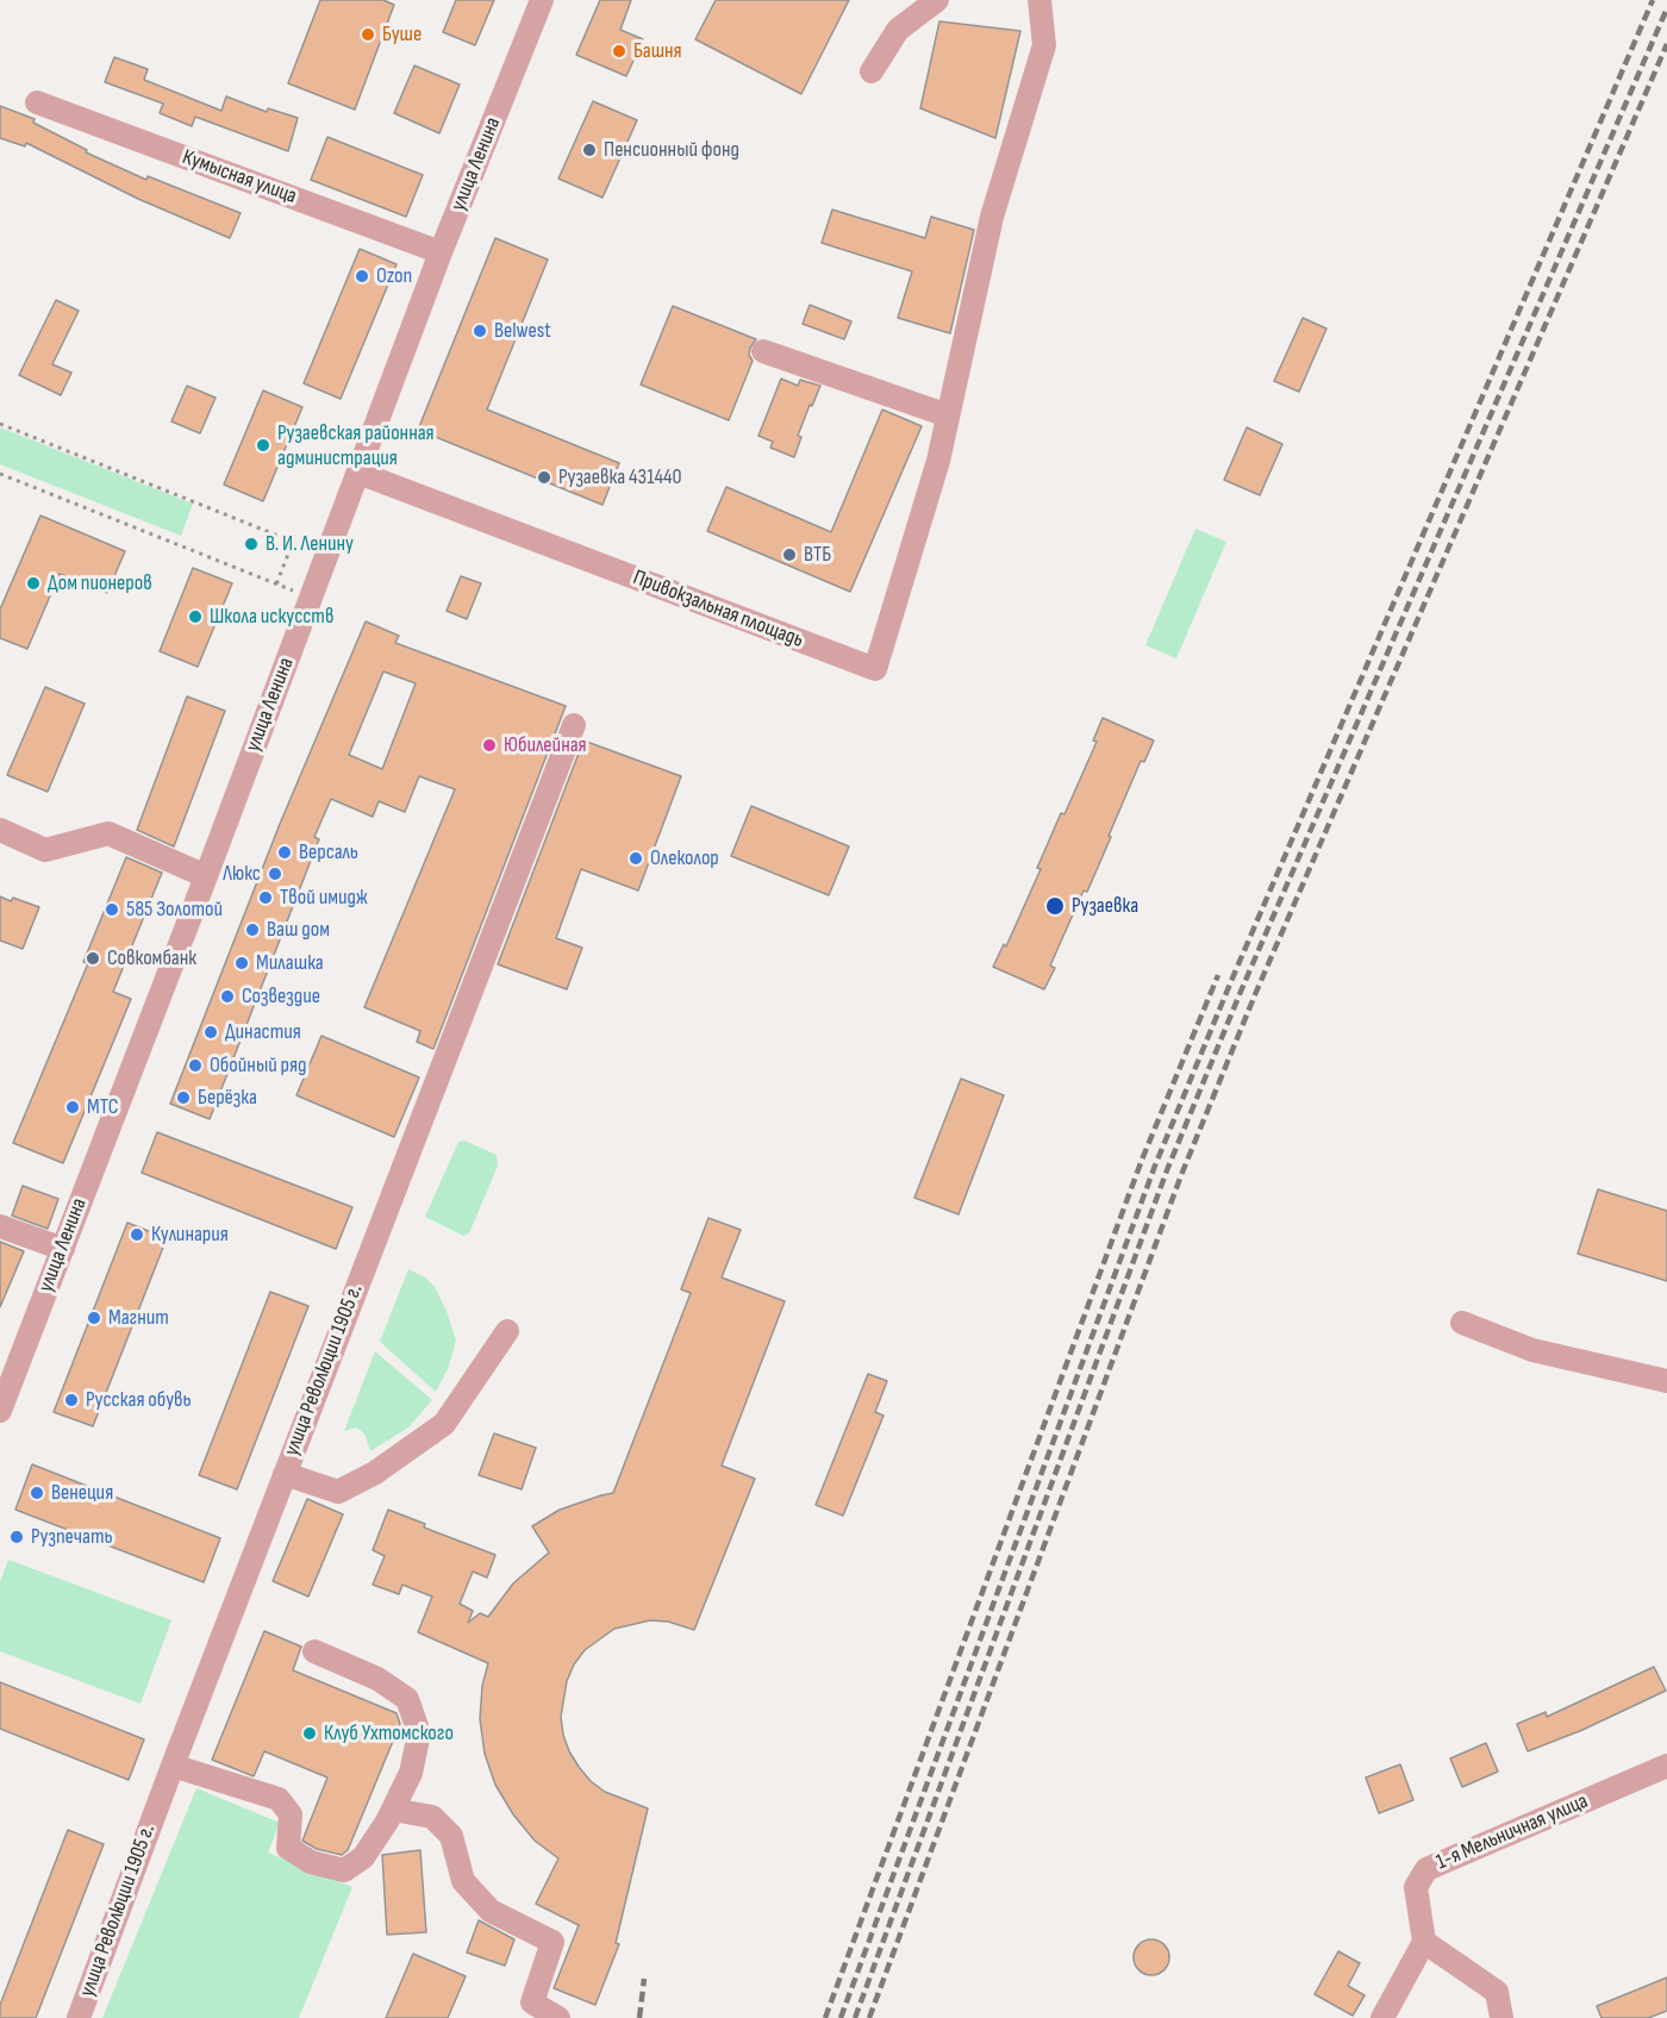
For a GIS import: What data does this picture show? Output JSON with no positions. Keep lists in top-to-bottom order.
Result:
{
  "streets": {
    "street": [
      "улица Ленина",
      "Кумысная улица",
      "Привокзальная площадь",
      "улица Революции 1905 г.",
      "1-я Мельничная улица"
    ]
  },
  "crossings": [
    ["улица Ленина", "Кумысная улица"],
    ["улица Ленина", "Привокзальная площадь"]
  ],
  "places": [
    "Буше",
    "Башня",
    "Пенсионный фонд",
    "Ozon",
    "Belwest",
    "Рузаевская районная администрация",
    "Рузаевка 431440",
    "В. И. Ленину",
    "ВТБ",
    "Дом пионеров",
    "Школа искусств",
    "Юбилейная",
    "Версаль",
    "Олеколор",
    "Люкс",
    "Твой имидж",
    "Рузаевка",
    "585 Золотой",
    "Ваш дом",
    "Совкомбанк",
    "Милашка",
    "Созвездие",
    "Династия",
    "Обойный ряд",
    "Берёзка",
    "МТС",
    "Кулинария",
    "Магнит",
    "Русская обувь",
    "Венеция",
    "Рузпечать",
    "Клуб Ухтомского"
  ]
}
